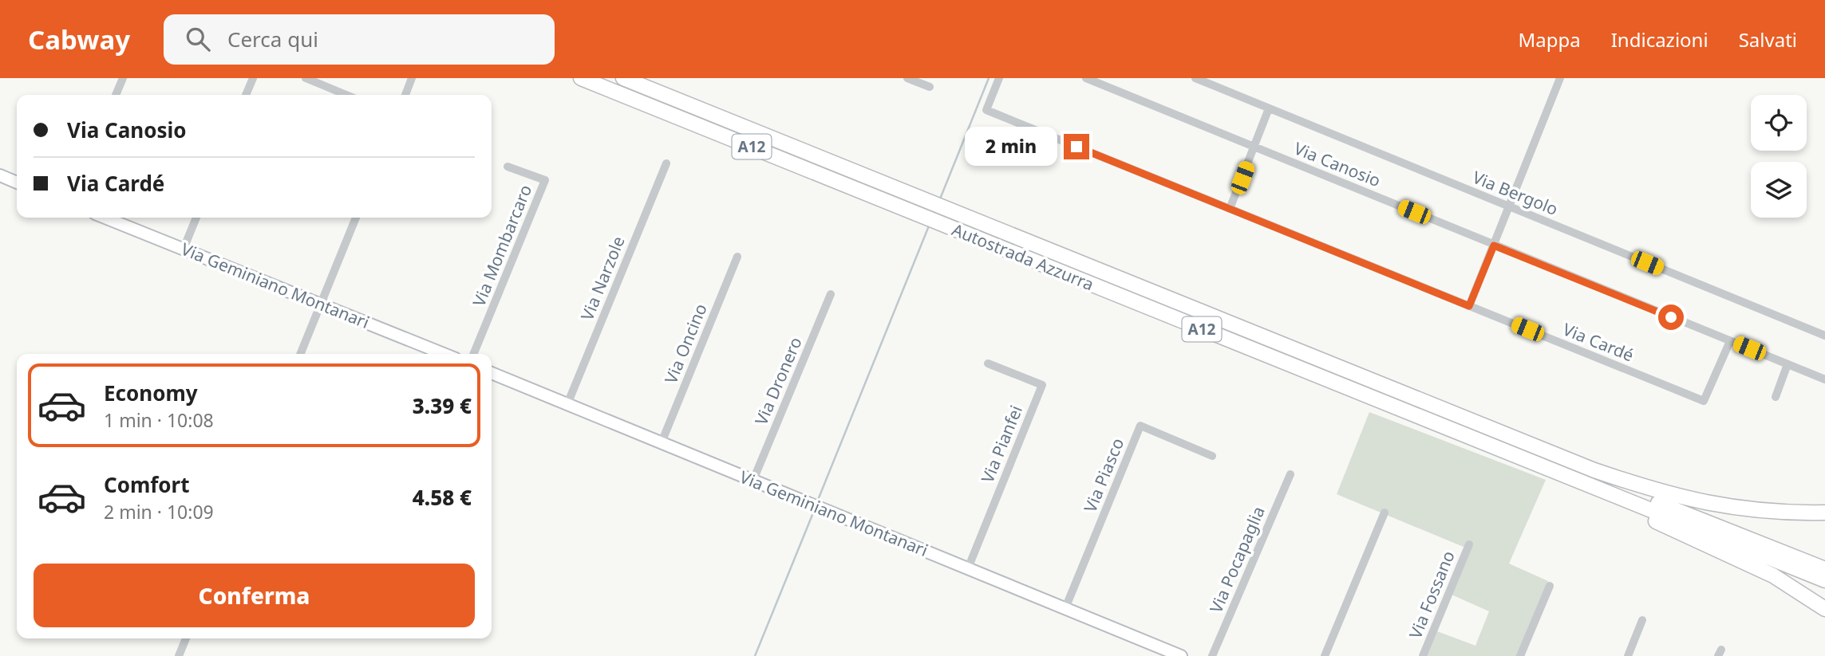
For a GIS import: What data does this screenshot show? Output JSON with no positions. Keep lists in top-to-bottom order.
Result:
{
  "streets": {
    "highway": ["A12", "Autostrada Azzurra"],
    "street": [
      "Via Canosio",
      "Via Bergolo",
      "Via Mombarcaro",
      "Via Narzole",
      "Via Geminiano Montanari",
      "Via Cardé",
      "Via Oncino",
      "Via Dronero",
      "Via Pianfei",
      "Via Piasco",
      "Via Pocapaglia",
      "Via Fossano"
    ]
  },
  "crossings": [
    ["Via Canosio", "Via Cardé"],
    ["Via Narzole", "Via Geminiano Montanari"],
    ["Via Geminiano Montanari", "Via Oncino"],
    ["Via Geminiano Montanari", "Via Dronero"],
    ["Via Geminiano Montanari", "Via Pianfei"],
    ["Via Geminiano Montanari", "Via Piasco"]
  ],
  "page": {
    "header": "Cabway",
    "search": "Cerca qui",
    "nav": ["Mappa", "Indicazioni", "Salvati"],
    "banner": ["Via Canosio", "Via Cardé"],
    "bubble": "2 min",
    "list": [
      {
        "name": "Economy",
        "note": "1 min · 10:08",
        "value": "3.39 €"
      },
      {
        "name": "Comfort",
        "note": "2 min · 10:09",
        "value": "4.58 €"
      }
    ],
    "buttons": "Conferma"
  }
}
